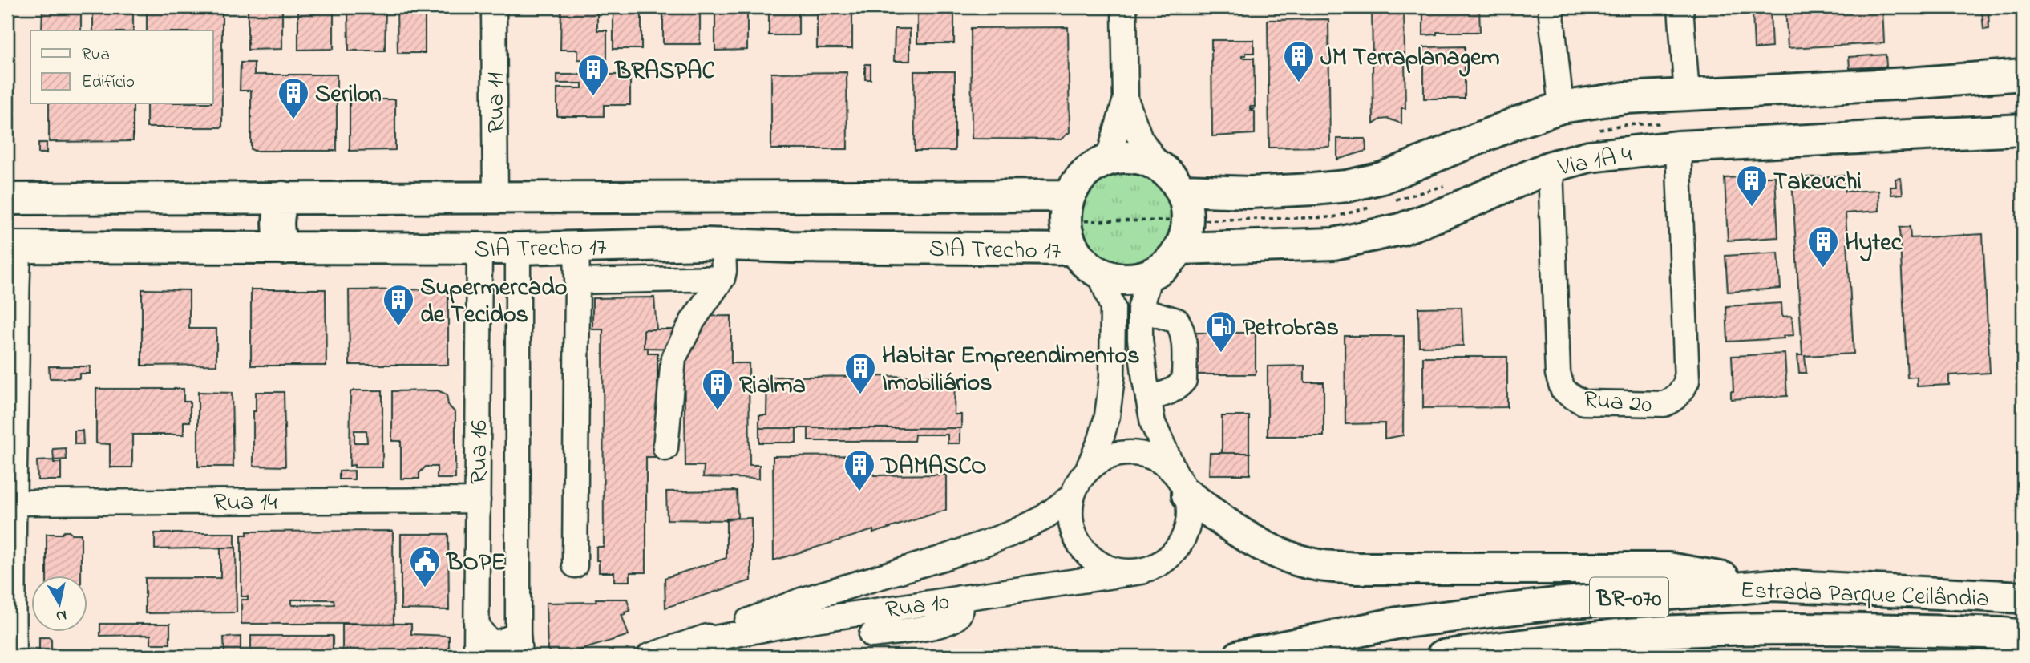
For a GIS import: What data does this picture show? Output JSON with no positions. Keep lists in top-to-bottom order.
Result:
{
  "streets": {
    "main road": [
      "Via 1A 4",
      "SIA Trecho 17",
      "Estrada Parque Ceilândia",
      "BR-070"
    ],
    "street": [
      "Rua 11",
      "Rua 20",
      "Rua 16",
      "Rua 14",
      "Rua 10"
    ]
  },
  "crossings": [
    ["Rua 11", "SIA Trecho 17"],
    ["Via 1A 4", "SIA Trecho 17"],
    ["Via 1A 4", "Rua 20"],
    ["SIA Trecho 17", "Rua 16"],
    ["Rua 16", "Rua 14"]
  ],
  "places": {
    "building": [
      "JM Terraplanagem",
      "BRASPAC",
      "Serilon",
      "Takeuchi",
      "Hytec",
      "Supermercado de Tecidos",
      "Habitar Empreendimentos Imobiliários",
      "Rialma",
      "DAMASCO"
    ],
    "fuel station": ["Petrobras"],
    "public building": ["BOPE"]
  },
  "legend": ["Rua", "Edifício"],
  "north": "bottom"
}
